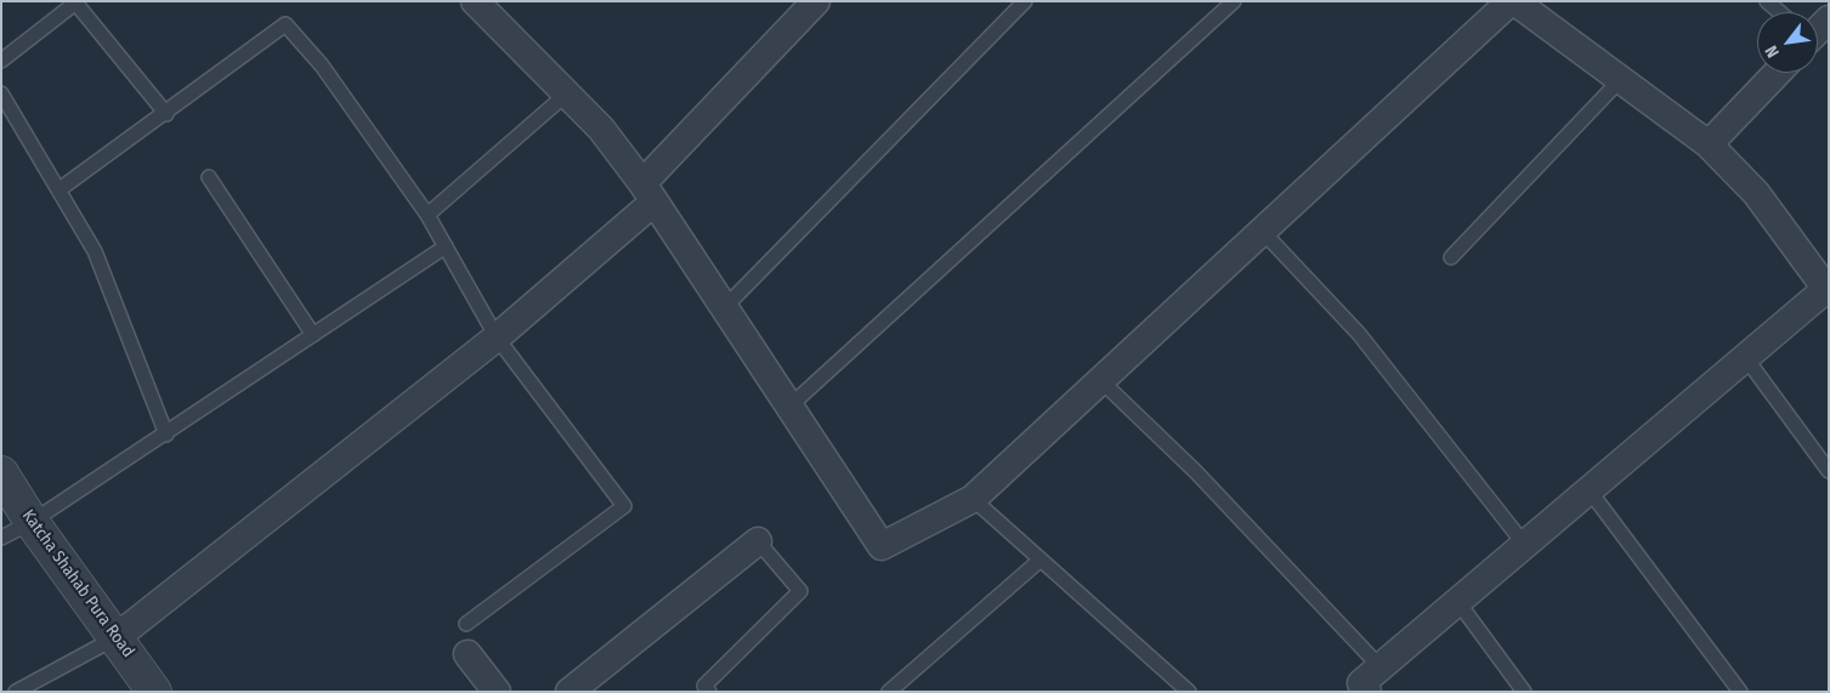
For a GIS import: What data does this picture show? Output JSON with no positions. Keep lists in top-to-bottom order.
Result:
{
  "streets": {
    "street": ["Katcha Shahab Pura Road"]
  },
  "north": "bottom left"
}
